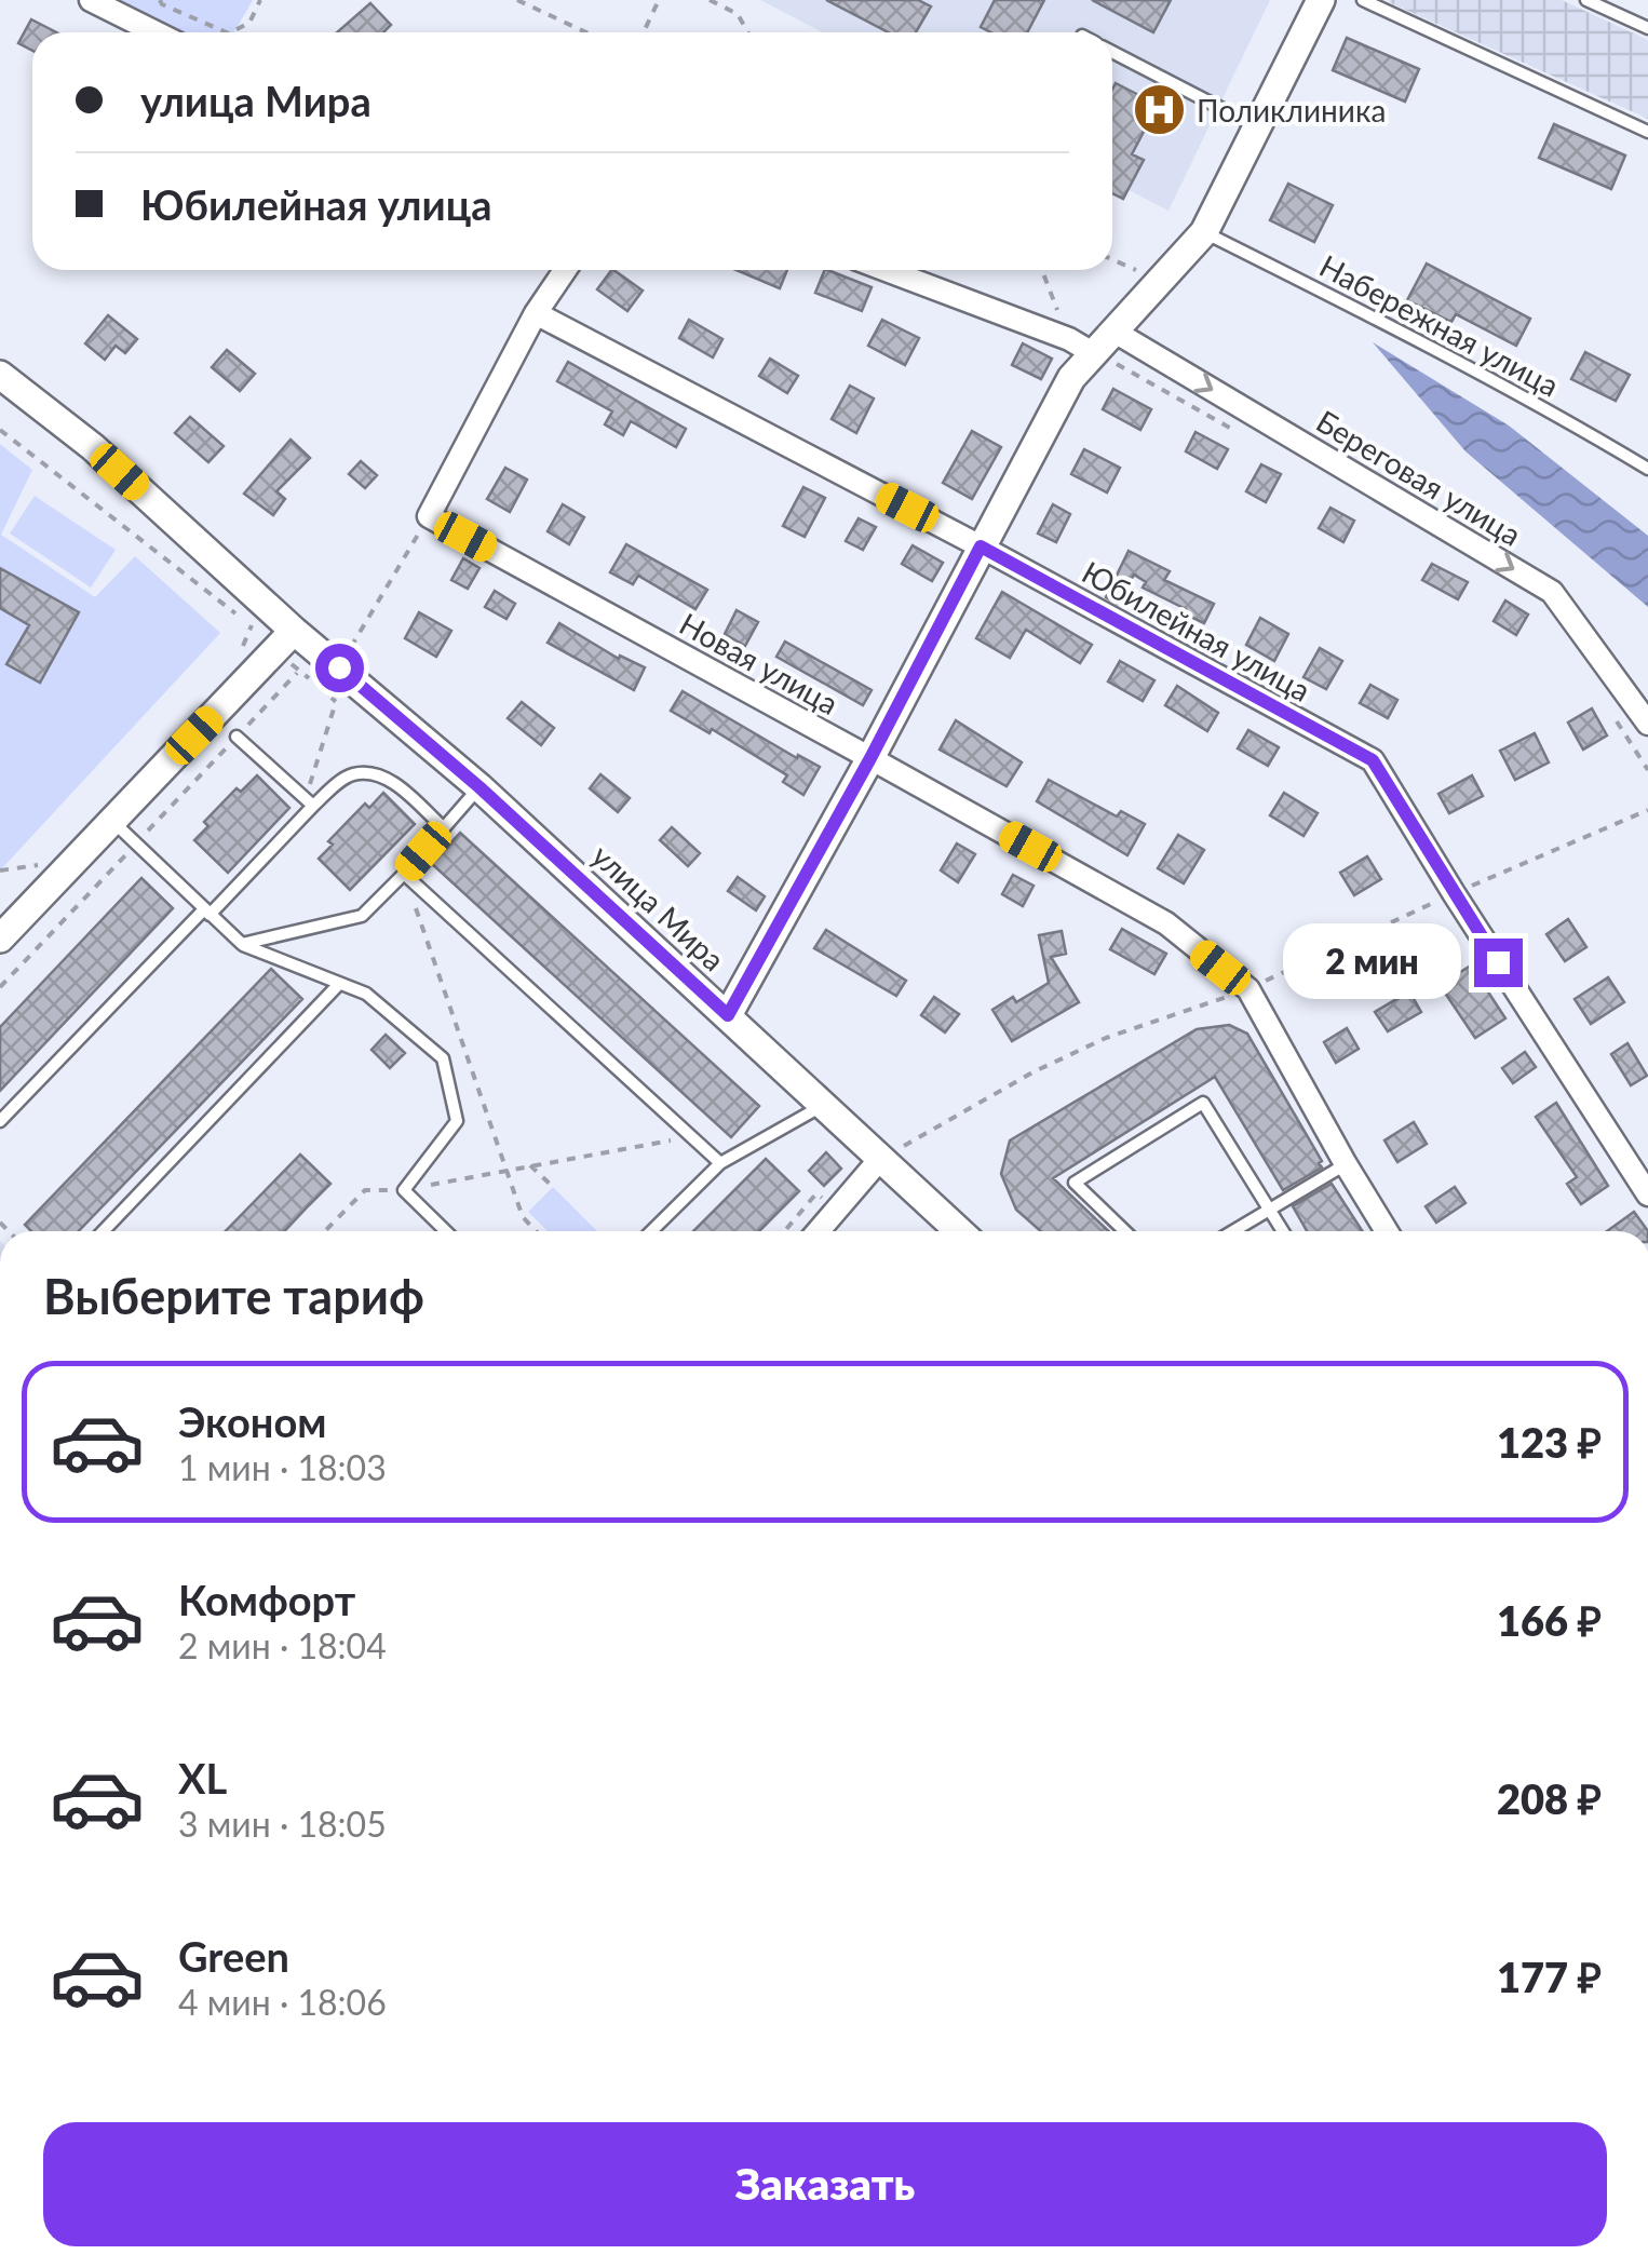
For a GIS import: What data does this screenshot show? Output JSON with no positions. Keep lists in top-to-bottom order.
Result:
{
  "streets": {
    "street": [
      "Береговая улица",
      "Юбилейная улица",
      "Новая улица",
      "улица Мира"
    ],
    "lane": ["Набережная улица"]
  },
  "one_way": ["Береговая улица"],
  "places": {
    "hospital": ["Поликлиника"]
  },
  "page": {
    "banner": ["улица Мира", "Юбилейная улица"],
    "bubble": "2 мин",
    "heading": "Выберите тариф",
    "list": [
      {
        "name": "Эконом",
        "note": "1 мин · 18:03",
        "value": "123 ₽"
      },
      {
        "name": "Комфорт",
        "note": "2 мин · 18:04",
        "value": "166 ₽"
      },
      {
        "name": "XL",
        "note": "3 мин · 18:05",
        "value": "208 ₽"
      },
      {
        "name": "Green",
        "note": "4 мин · 18:06",
        "value": "177 ₽"
      }
    ],
    "buttons": "Заказать"
  }
}
